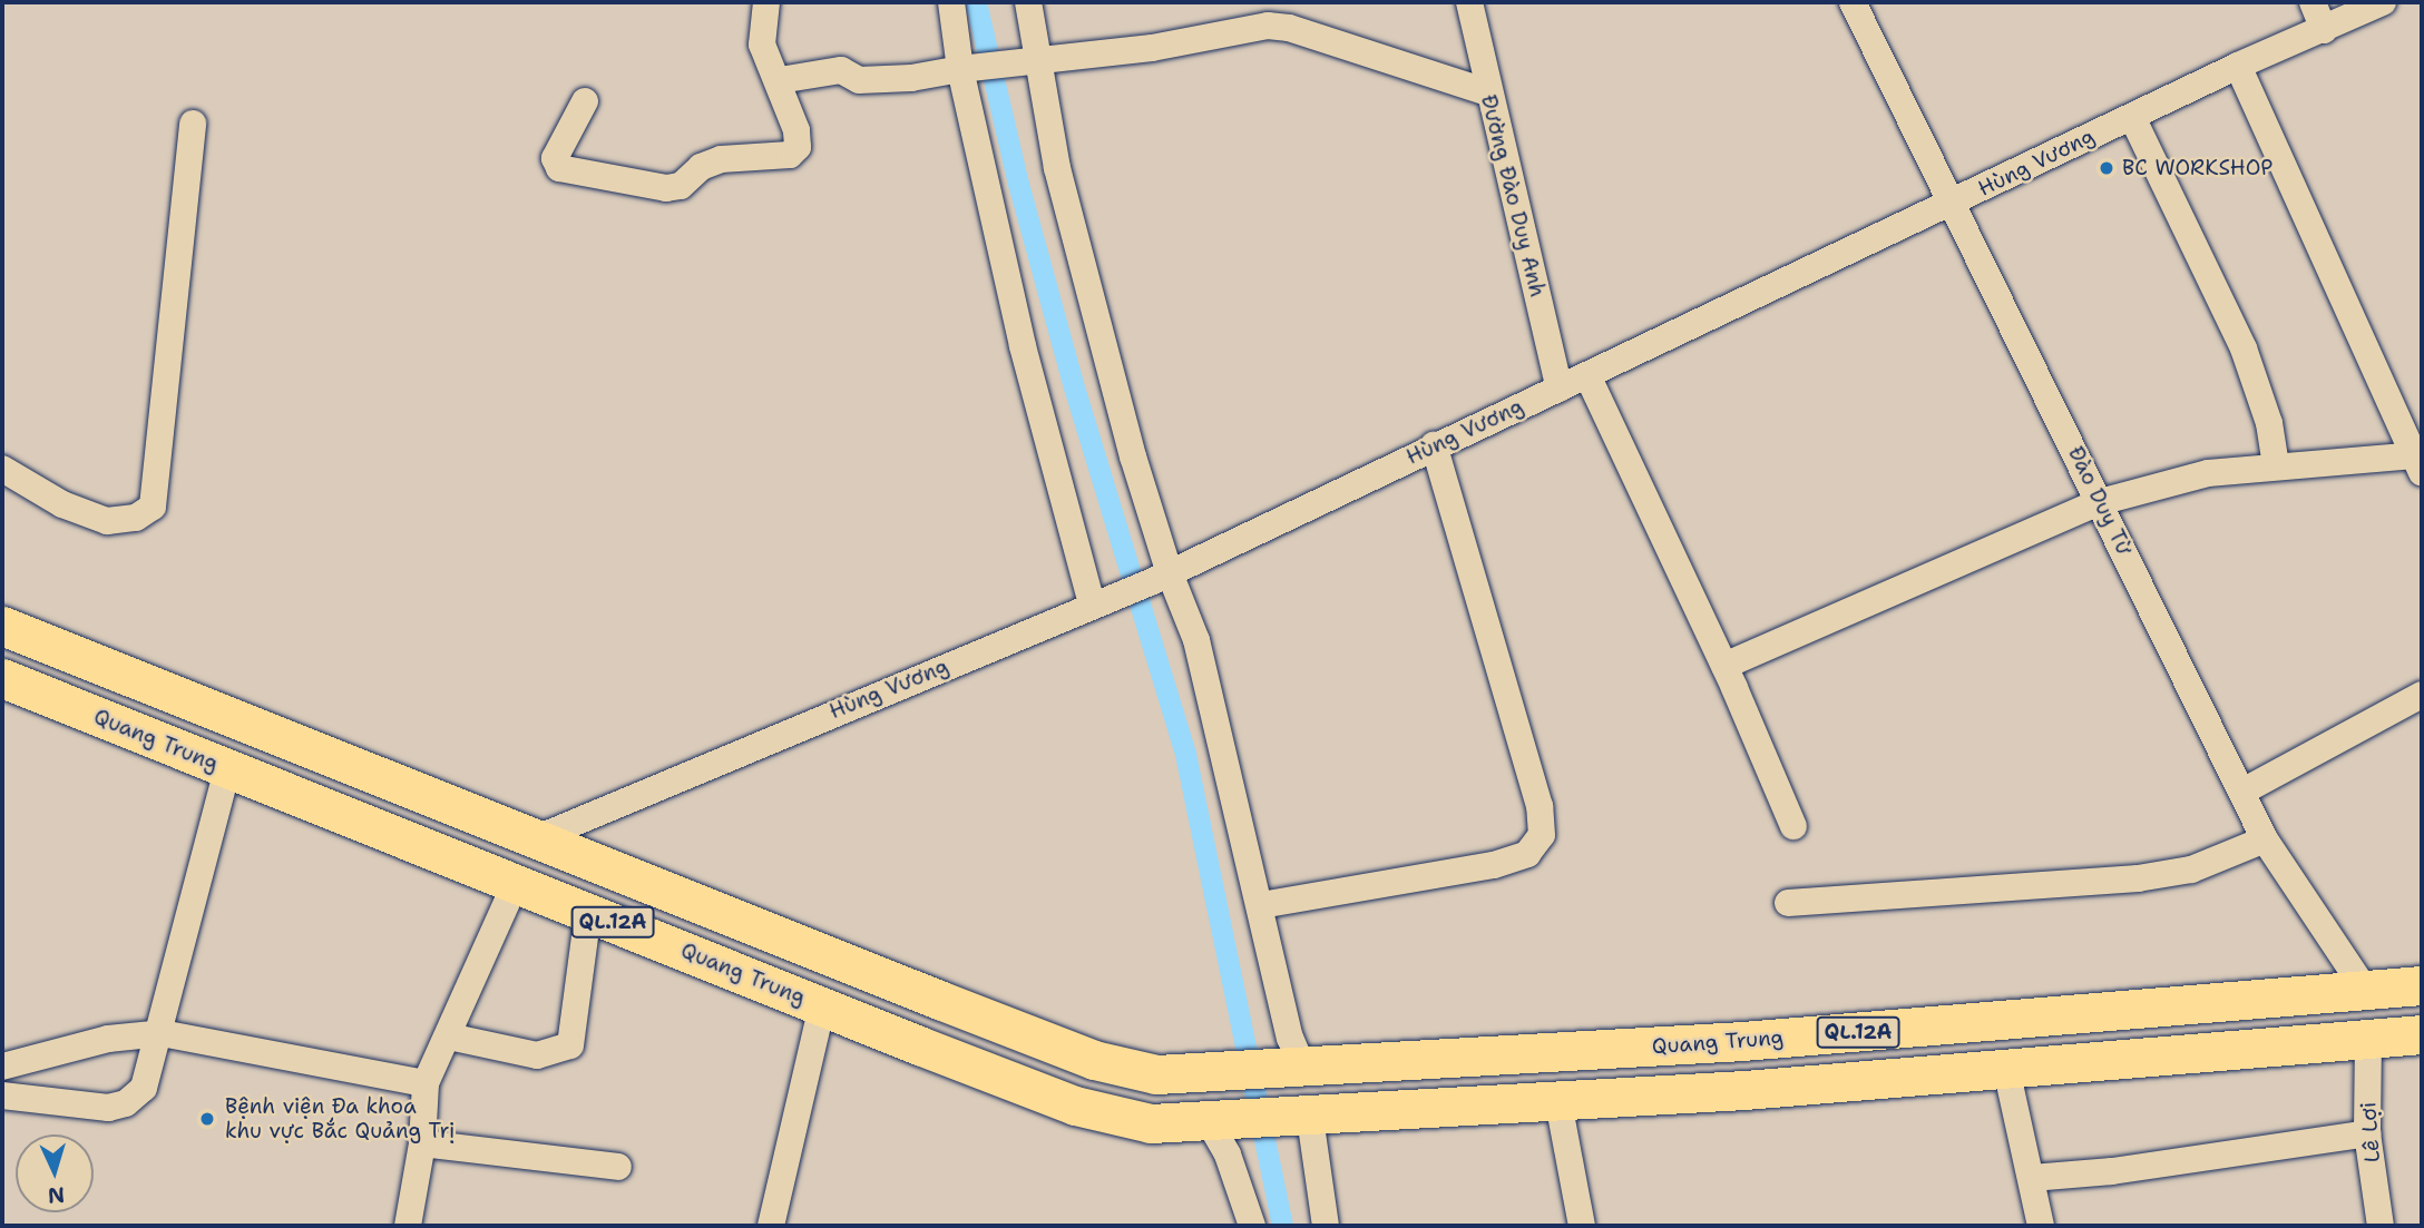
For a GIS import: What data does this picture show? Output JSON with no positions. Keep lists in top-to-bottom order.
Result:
{
  "streets": {
    "highway": ["Quang Trung", "QL.12A"],
    "street": [
      "Hùng Vương",
      "Đường Đào Duy Anh",
      "Đào Duy Từ",
      "Lê Lợi"
    ]
  },
  "crossings": [
    ["Hùng Vương", "Đường Đào Duy Anh"],
    ["Hùng Vương", "Đào Duy Từ"],
    ["Hùng Vương", "QL.12A"],
    ["Đào Duy Từ", "Quang Trung"],
    ["Quang Trung", "QL.12A"],
    ["QL.12A", "Lê Lợi"]
  ],
  "places": ["BC WORKSHOP", "Bệnh viện Đa khoa khu vực Bắc Quảng Trị"],
  "north": "bottom"
}
